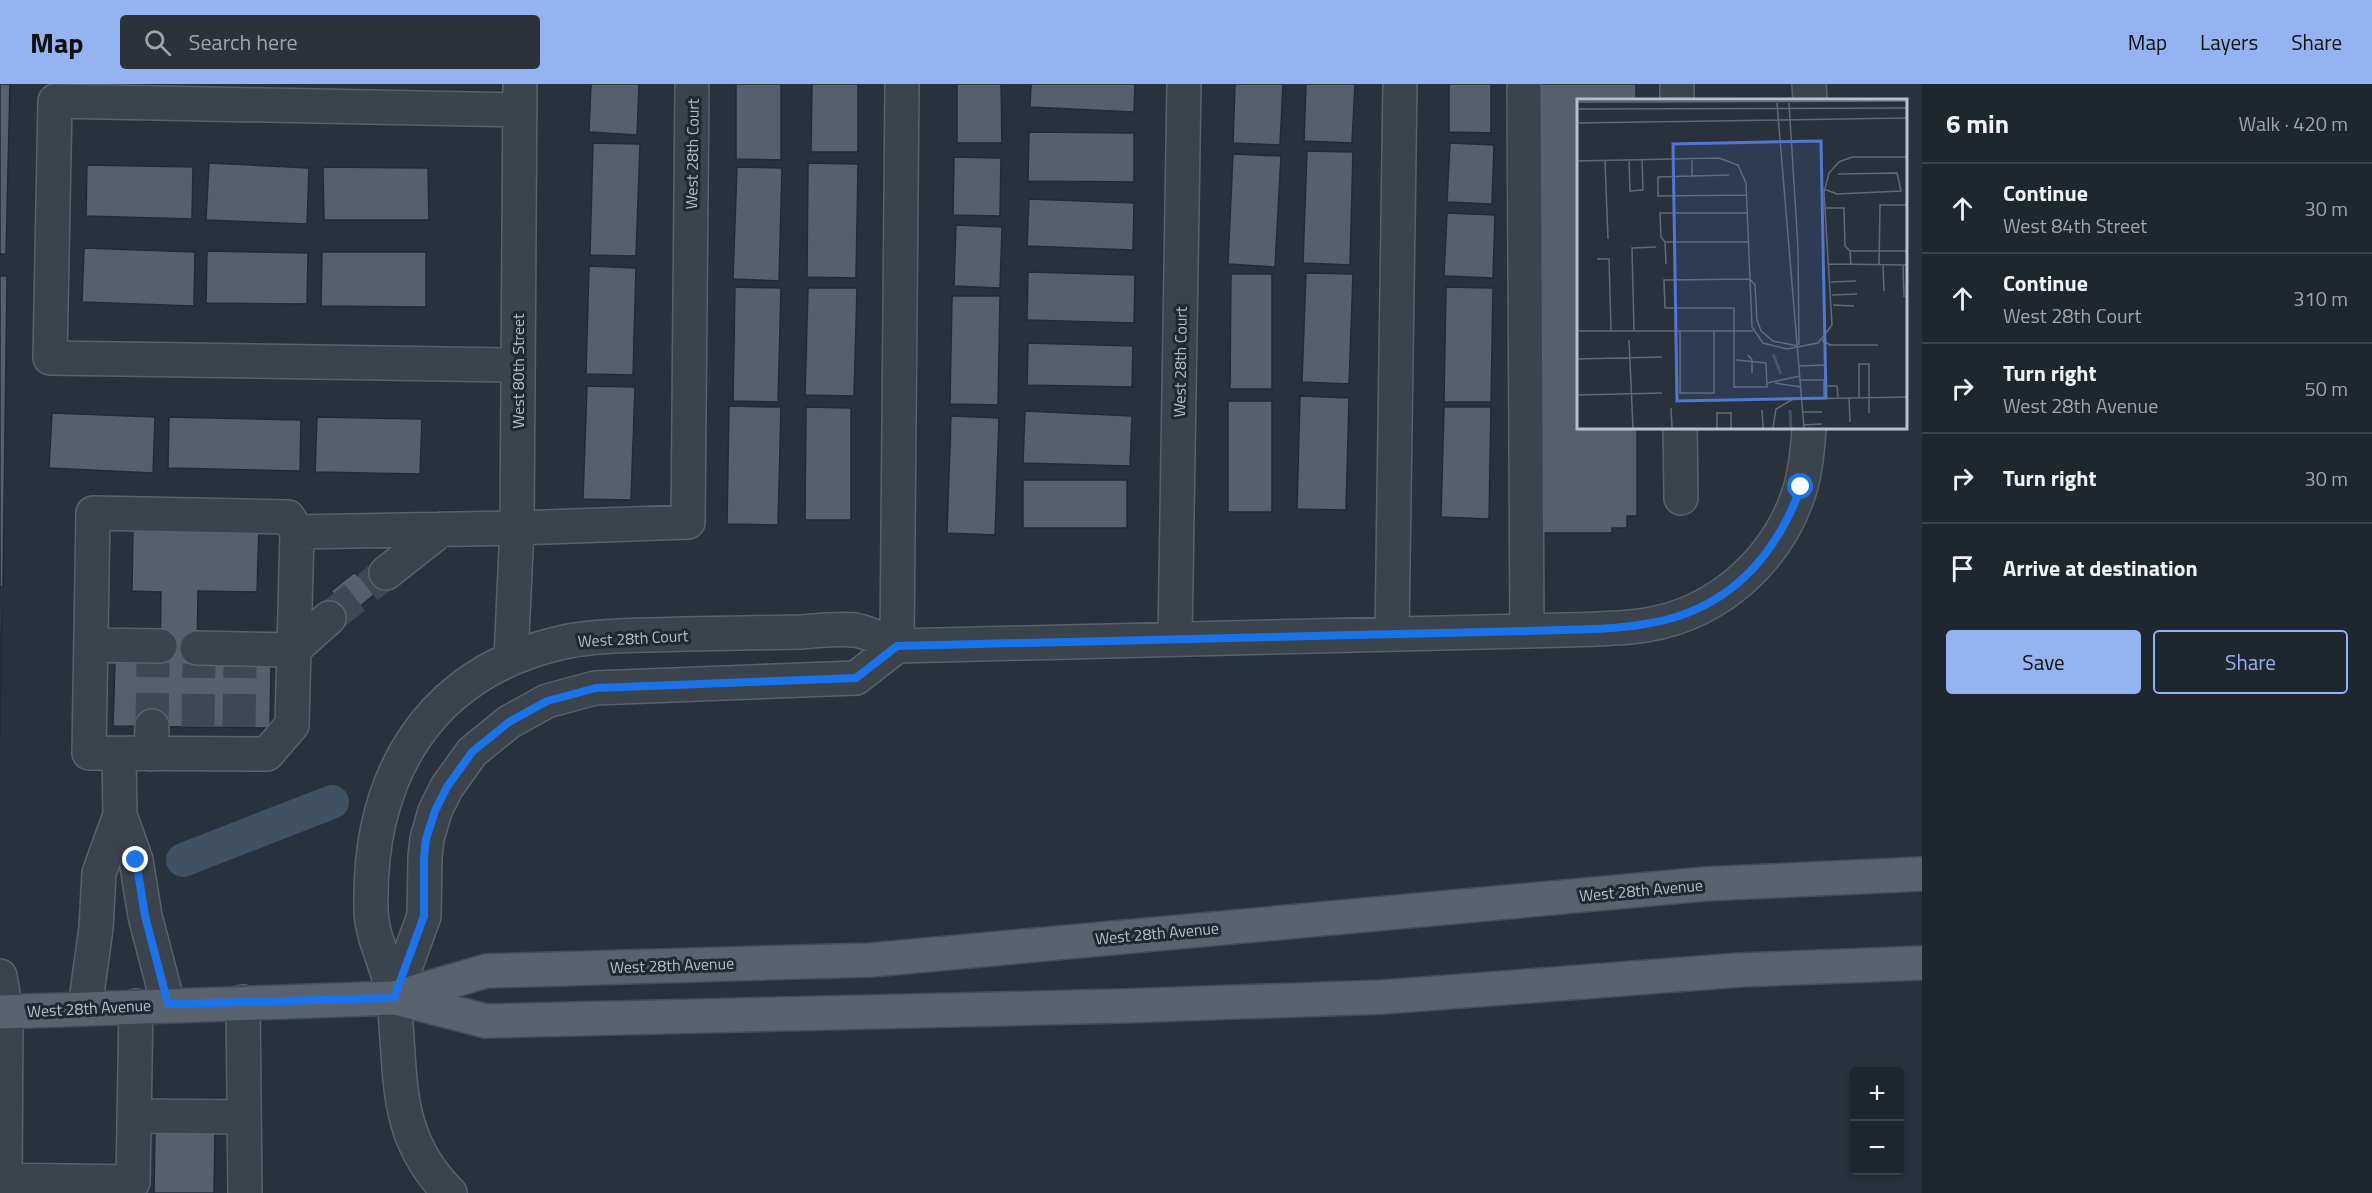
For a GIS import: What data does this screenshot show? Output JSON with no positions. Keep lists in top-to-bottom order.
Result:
{
  "streets": {
    "main road": ["West 28th Avenue"],
    "street": ["West 28th Court", "West 80th Street"]
  },
  "crossings": [
    ["West 28th Court", "West 80th Street"],
    ["West 28th Court", "West 28th Avenue"]
  ],
  "page": {
    "header": "Map",
    "search": "Search here",
    "nav": ["Map", "Layers", "Share"],
    "heading": ["6 min", "Walk · 420 m"],
    "list": [
      ["Continue", "West 84th Street", "30 m"],
      ["Continue", "West 28th Court", "310 m"],
      ["Turn right", "West 28th Avenue", "50 m"],
      ["Turn right", "30 m"],
      "Arrive at destination"
    ],
    "buttons": ["Save", "Share"],
    "map_buttons": ["+", "−"]
  }
}
